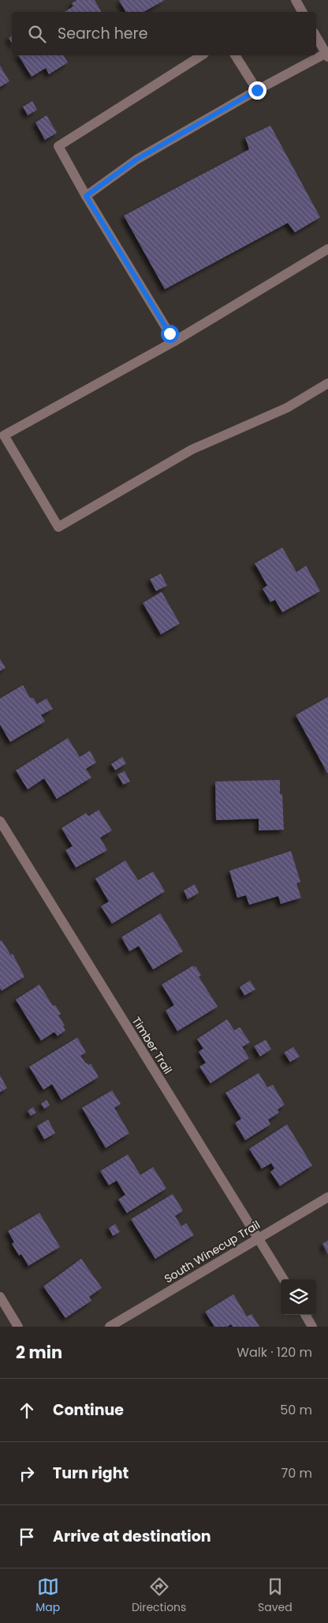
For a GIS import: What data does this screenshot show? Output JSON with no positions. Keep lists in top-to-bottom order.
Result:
{
  "streets": {
    "street": ["Timber Trail", "South Winecup Trail"]
  },
  "crossings": [
    ["Timber Trail", "South Winecup Trail"]
  ],
  "page": {
    "search": "Search here",
    "heading": ["2 min", "Walk · 120 m"],
    "list": [
      ["Continue", "50 m"],
      ["Turn right", "70 m"],
      "Arrive at destination"
    ],
    "nav": ["Map", "Directions", "Saved"]
  }
}
